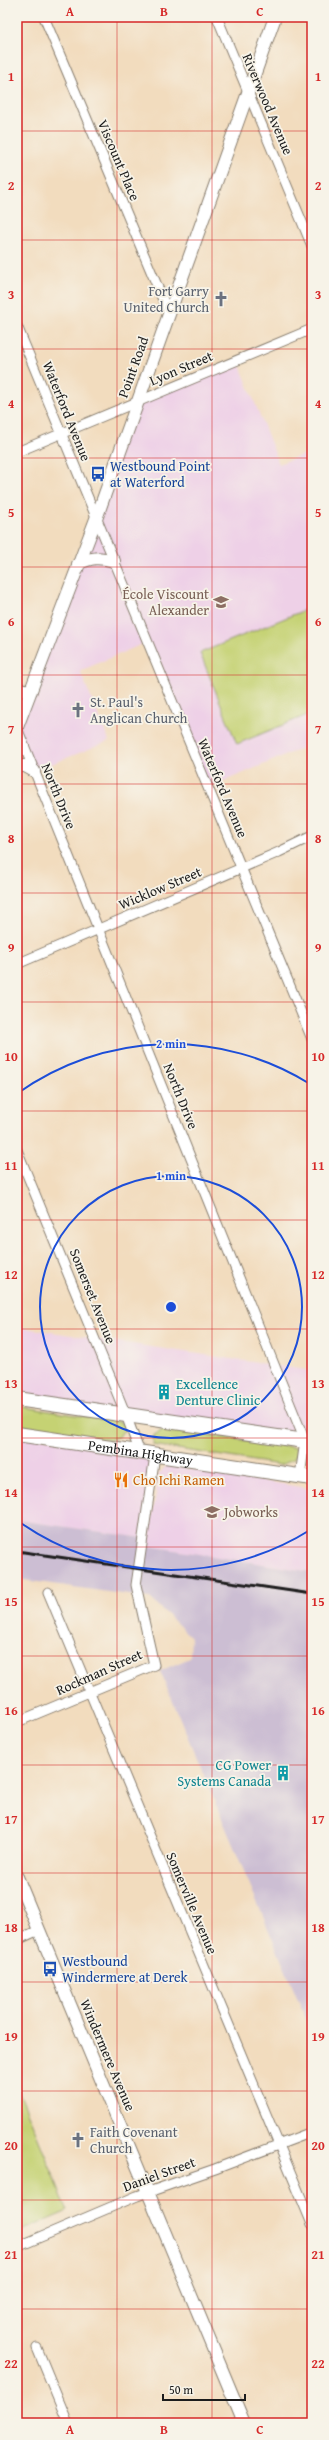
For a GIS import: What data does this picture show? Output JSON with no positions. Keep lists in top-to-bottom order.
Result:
{
  "streets": {
    "main road": ["Pembina Highway"],
    "street": [
      "Riverwood Avenue",
      "Viscount Place",
      "Point Road",
      "Lyon Street",
      "Waterford Avenue",
      "North Drive",
      "Wicklow Street",
      "Somerset Avenue",
      "Rockman Street",
      "Somerville Avenue",
      "Windermere Avenue",
      "Daniel Street"
    ]
  },
  "crossings": [
    ["Riverwood Avenue", "Point Road"],
    ["Viscount Place", "Point Road"],
    ["Point Road", "Lyon Street"],
    ["Point Road", "Waterford Avenue"],
    ["Point Road", "North Drive"],
    ["Lyon Street", "Waterford Avenue"],
    ["Waterford Avenue", "Wicklow Street"],
    ["North Drive", "Wicklow Street"],
    ["Somerset Avenue", "Pembina Highway"],
    ["Pembina Highway", "Rockman Street"],
    ["Rockman Street", "Somerville Avenue"],
    ["Somerville Avenue", "Daniel Street"],
    ["Windermere Avenue", "Daniel Street"]
  ],
  "places": {
    "church": ["Fort Garry United Church", "St. Paul's Anglican Church", "Faith Covenant Church"],
    "bus stop": ["Westbound Point at Waterford", "Westbound Windermere at Derek"],
    "school or university": ["École Viscount Alexander", "Jobworks"],
    "building": ["Excellence Denture Clinic", "CG Power Systems Canada"],
    "restaurant": ["Cho Ichi Ramen"]
  },
  "scale_bar": "50 m",
  "grid": {
    "columns": ["A", "B", "C"],
    "rows": [
      "1",
      "2",
      "3",
      "4",
      "5",
      "6",
      "7",
      "8",
      "9",
      "10",
      "11",
      "12",
      "13",
      "14",
      "15",
      "16",
      "17",
      "18",
      "19",
      "20",
      "21",
      "22"
    ]
  },
  "rings": ["2 min", "1 min"]
}
